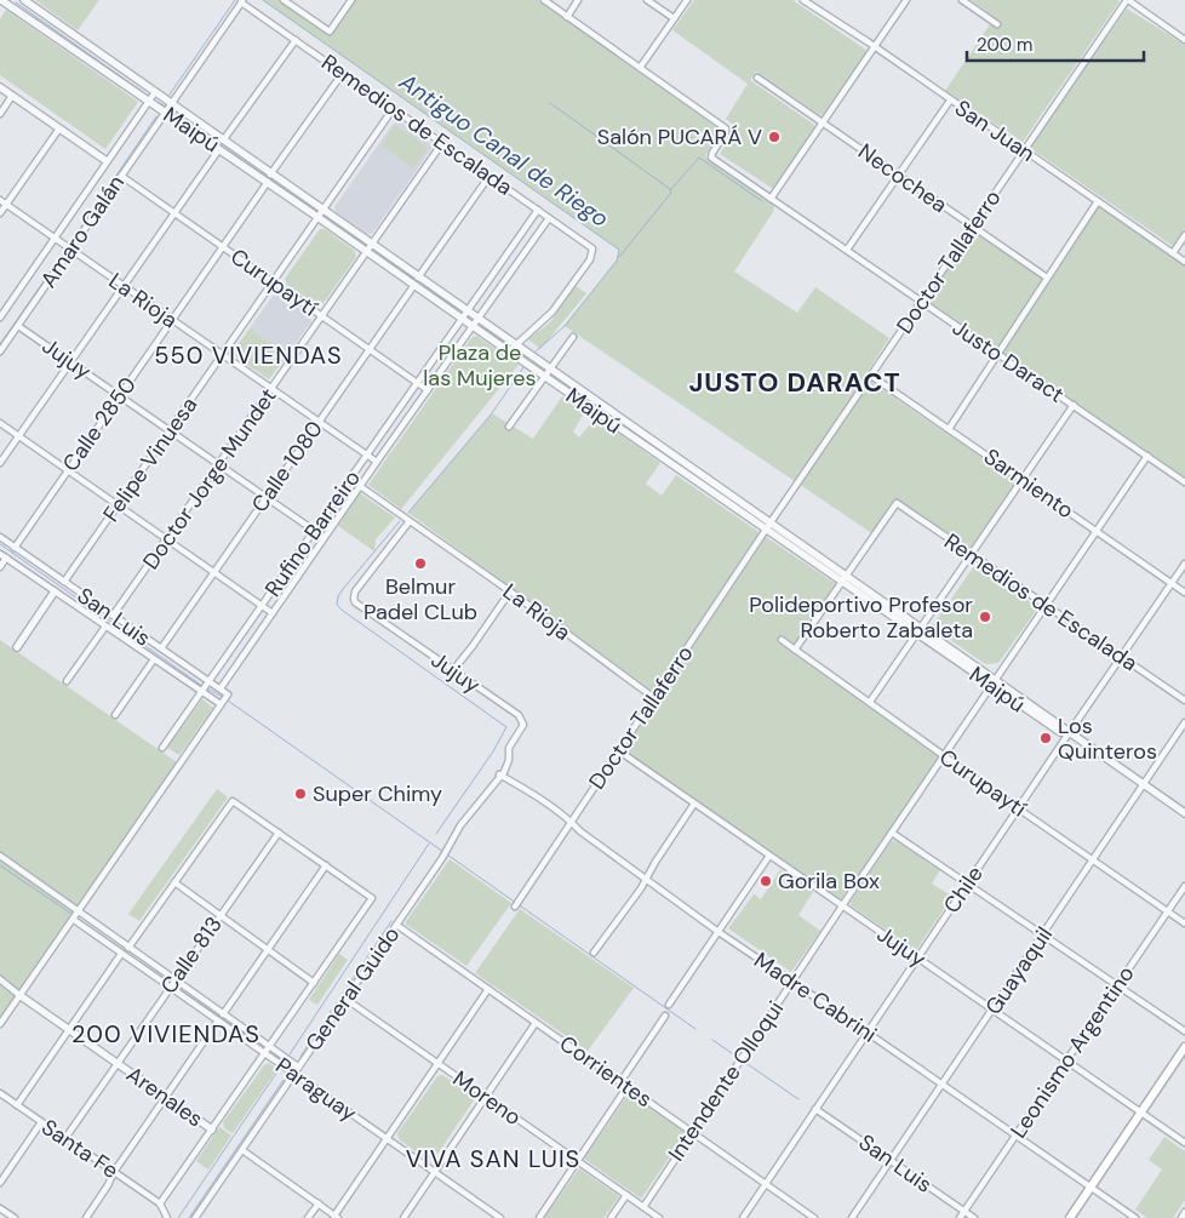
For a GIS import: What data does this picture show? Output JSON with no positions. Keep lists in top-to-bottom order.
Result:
{
  "streets": {
    "street": [
      "Remedios de Escalada",
      "Maipú",
      "San Juan",
      "Necochea",
      "Amaro Galán",
      "Doctor Tallaferro",
      "Curupaytí",
      "La Rioja",
      "Jujuy",
      "Justo Daract",
      "Calle 2850",
      "Felipe Vinuesa",
      "Calle 1080",
      "Doctor Jorge Mundet",
      "Sarmiento",
      "Rufino Barreiro",
      "San Luis",
      "Chile",
      "Calle 813",
      "Guayaquil",
      "General Guido",
      "Madre Cabrini",
      "Leonismo Argentino",
      "Corrientes",
      "Intendente Olloqui",
      "Paraguay",
      "Arenales",
      "Moreno",
      "Santa Fe"
    ]
  },
  "crossings": [
    ["Remedios de Escalada", "Maipú"],
    ["Remedios de Escalada", "Calle 2850"],
    ["Remedios de Escalada", "Felipe Vinuesa"],
    ["Remedios de Escalada", "Doctor Jorge Mundet"],
    ["Remedios de Escalada", "Chile"],
    ["Remedios de Escalada", "Intendente Olloqui"],
    ["Maipú", "Amaro Galán"],
    ["Maipú", "Doctor Tallaferro"],
    ["Maipú", "Calle 2850"],
    ["Maipú", "Felipe Vinuesa"],
    ["Maipú", "Calle 1080"],
    ["Maipú", "Doctor Jorge Mundet"],
    ["Maipú", "Rufino Barreiro"],
    ["Maipú", "Chile"],
    ["Maipú", "Guayaquil"],
    ["Maipú", "Intendente Olloqui"],
    ["San Juan", "Doctor Tallaferro"],
    ["Necochea", "Doctor Tallaferro"],
    ["Amaro Galán", "Curupaytí"],
    ["Amaro Galán", "La Rioja"],
    ["Amaro Galán", "Jujuy"],
    ["Doctor Tallaferro", "La Rioja"],
    ["Doctor Tallaferro", "Jujuy"],
    ["Doctor Tallaferro", "Justo Daract"],
    ["Doctor Tallaferro", "Sarmiento"],
    ["Doctor Tallaferro", "Madre Cabrini"],
    ["Curupaytí", "Calle 2850"],
    ["Curupaytí", "Felipe Vinuesa"],
    ["Curupaytí", "Calle 1080"],
    ["Curupaytí", "Doctor Jorge Mundet"],
    ["Curupaytí", "Rufino Barreiro"],
    ["Curupaytí", "Chile"],
    ["Curupaytí", "Guayaquil"],
    ["Curupaytí", "Leonismo Argentino"],
    ["Curupaytí", "Intendente Olloqui"],
    ["La Rioja", "Jujuy"],
    ["La Rioja", "Calle 2850"],
    ["La Rioja", "Felipe Vinuesa"],
    ["La Rioja", "Calle 1080"],
    ["La Rioja", "Doctor Jorge Mundet"],
    ["La Rioja", "Rufino Barreiro"],
    ["Jujuy", "Calle 2850"],
    ["Jujuy", "Felipe Vinuesa"],
    ["Jujuy", "Calle 1080"],
    ["Jujuy", "Doctor Jorge Mundet"],
    ["Jujuy", "Rufino Barreiro"],
    ["Jujuy", "Chile"],
    ["Jujuy", "Guayaquil"],
    ["Jujuy", "General Guido"],
    ["Jujuy", "Leonismo Argentino"],
    ["Jujuy", "Intendente Olloqui"],
    ["Justo Daract", "Intendente Olloqui"],
    ["Calle 2850", "San Luis"],
    ["Felipe Vinuesa", "San Luis"],
    ["Calle 1080", "San Luis"],
    ["Doctor Jorge Mundet", "San Luis"],
    ["Sarmiento", "Chile"],
    ["Sarmiento", "Intendente Olloqui"],
    ["Rufino Barreiro", "San Luis"],
    ["San Luis", "Chile"],
    ["San Luis", "Guayaquil"],
    ["San Luis", "Leonismo Argentino"],
    ["Chile", "Madre Cabrini"],
    ["Chile", "Corrientes"],
    ["Calle 813", "Paraguay"],
    ["Calle 813", "Arenales"],
    ["Calle 813", "Santa Fe"],
    ["Guayaquil", "Madre Cabrini"],
    ["General Guido", "Madre Cabrini"],
    ["General Guido", "Corrientes"],
    ["General Guido", "Paraguay"],
    ["General Guido", "Arenales"],
    ["General Guido", "Moreno"],
    ["General Guido", "Santa Fe"],
    ["Madre Cabrini", "Leonismo Argentino"],
    ["Madre Cabrini", "Intendente Olloqui"],
    ["Corrientes", "Intendente Olloqui"],
    ["Intendente Olloqui", "Moreno"]
  ],
  "districts": [
    "550 VIVIENDAS",
    "JUSTO DARACT",
    "200 VIVIENDAS",
    "VIVA SAN LUIS"
  ],
  "water": ["Antiguo Canal de Riego"],
  "parks": ["Plaza de las Mujeres"],
  "places": [
    "Salón PUCARÁ V",
    "Belmur Padel CLub",
    "Polideportivo Profesor Roberto Zabaleta",
    "Los Quinteros",
    "Super Chimy",
    "Gorila Box"
  ],
  "scale_bar": "200 m"
}
